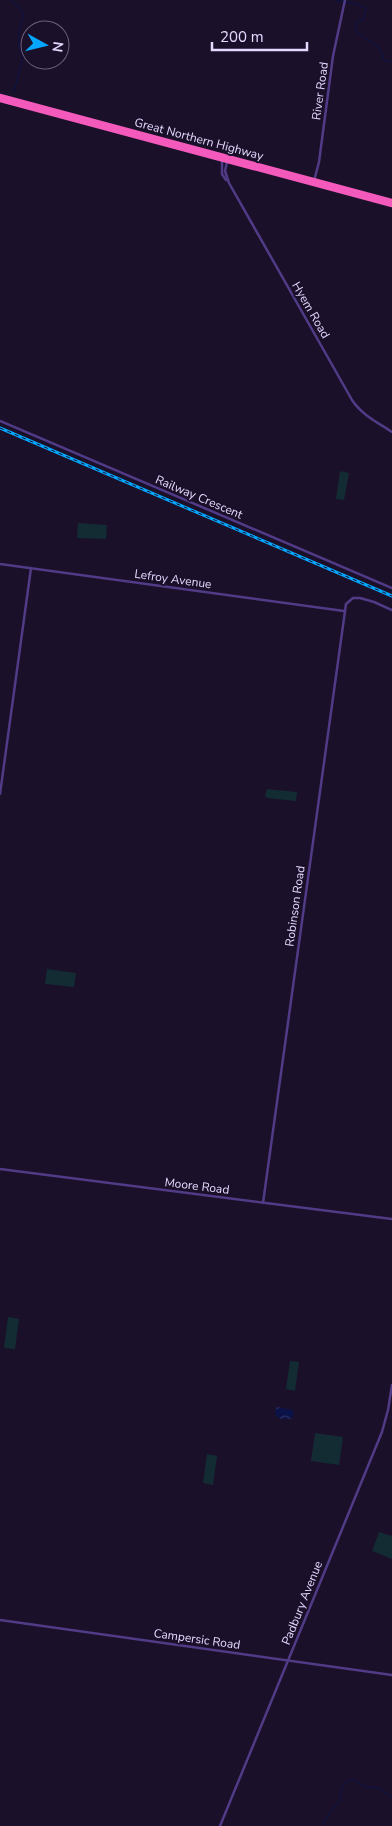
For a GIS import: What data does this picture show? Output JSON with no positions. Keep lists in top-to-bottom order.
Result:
{
  "streets": {
    "highway": ["Great Northern Highway"],
    "street": [
      "River Road",
      "Hyem Road",
      "Railway Crescent",
      "Lefroy Avenue",
      "Robinson Road",
      "Moore Road",
      "Padbury Avenue",
      "Campersic Road"
    ]
  },
  "crossings": [
    ["River Road", "Great Northern Highway"],
    ["Great Northern Highway", "Hyem Road"],
    ["Lefroy Avenue", "Robinson Road"],
    ["Robinson Road", "Moore Road"],
    ["Padbury Avenue", "Campersic Road"]
  ],
  "scale_bar": "200 m",
  "north": "right"
}
